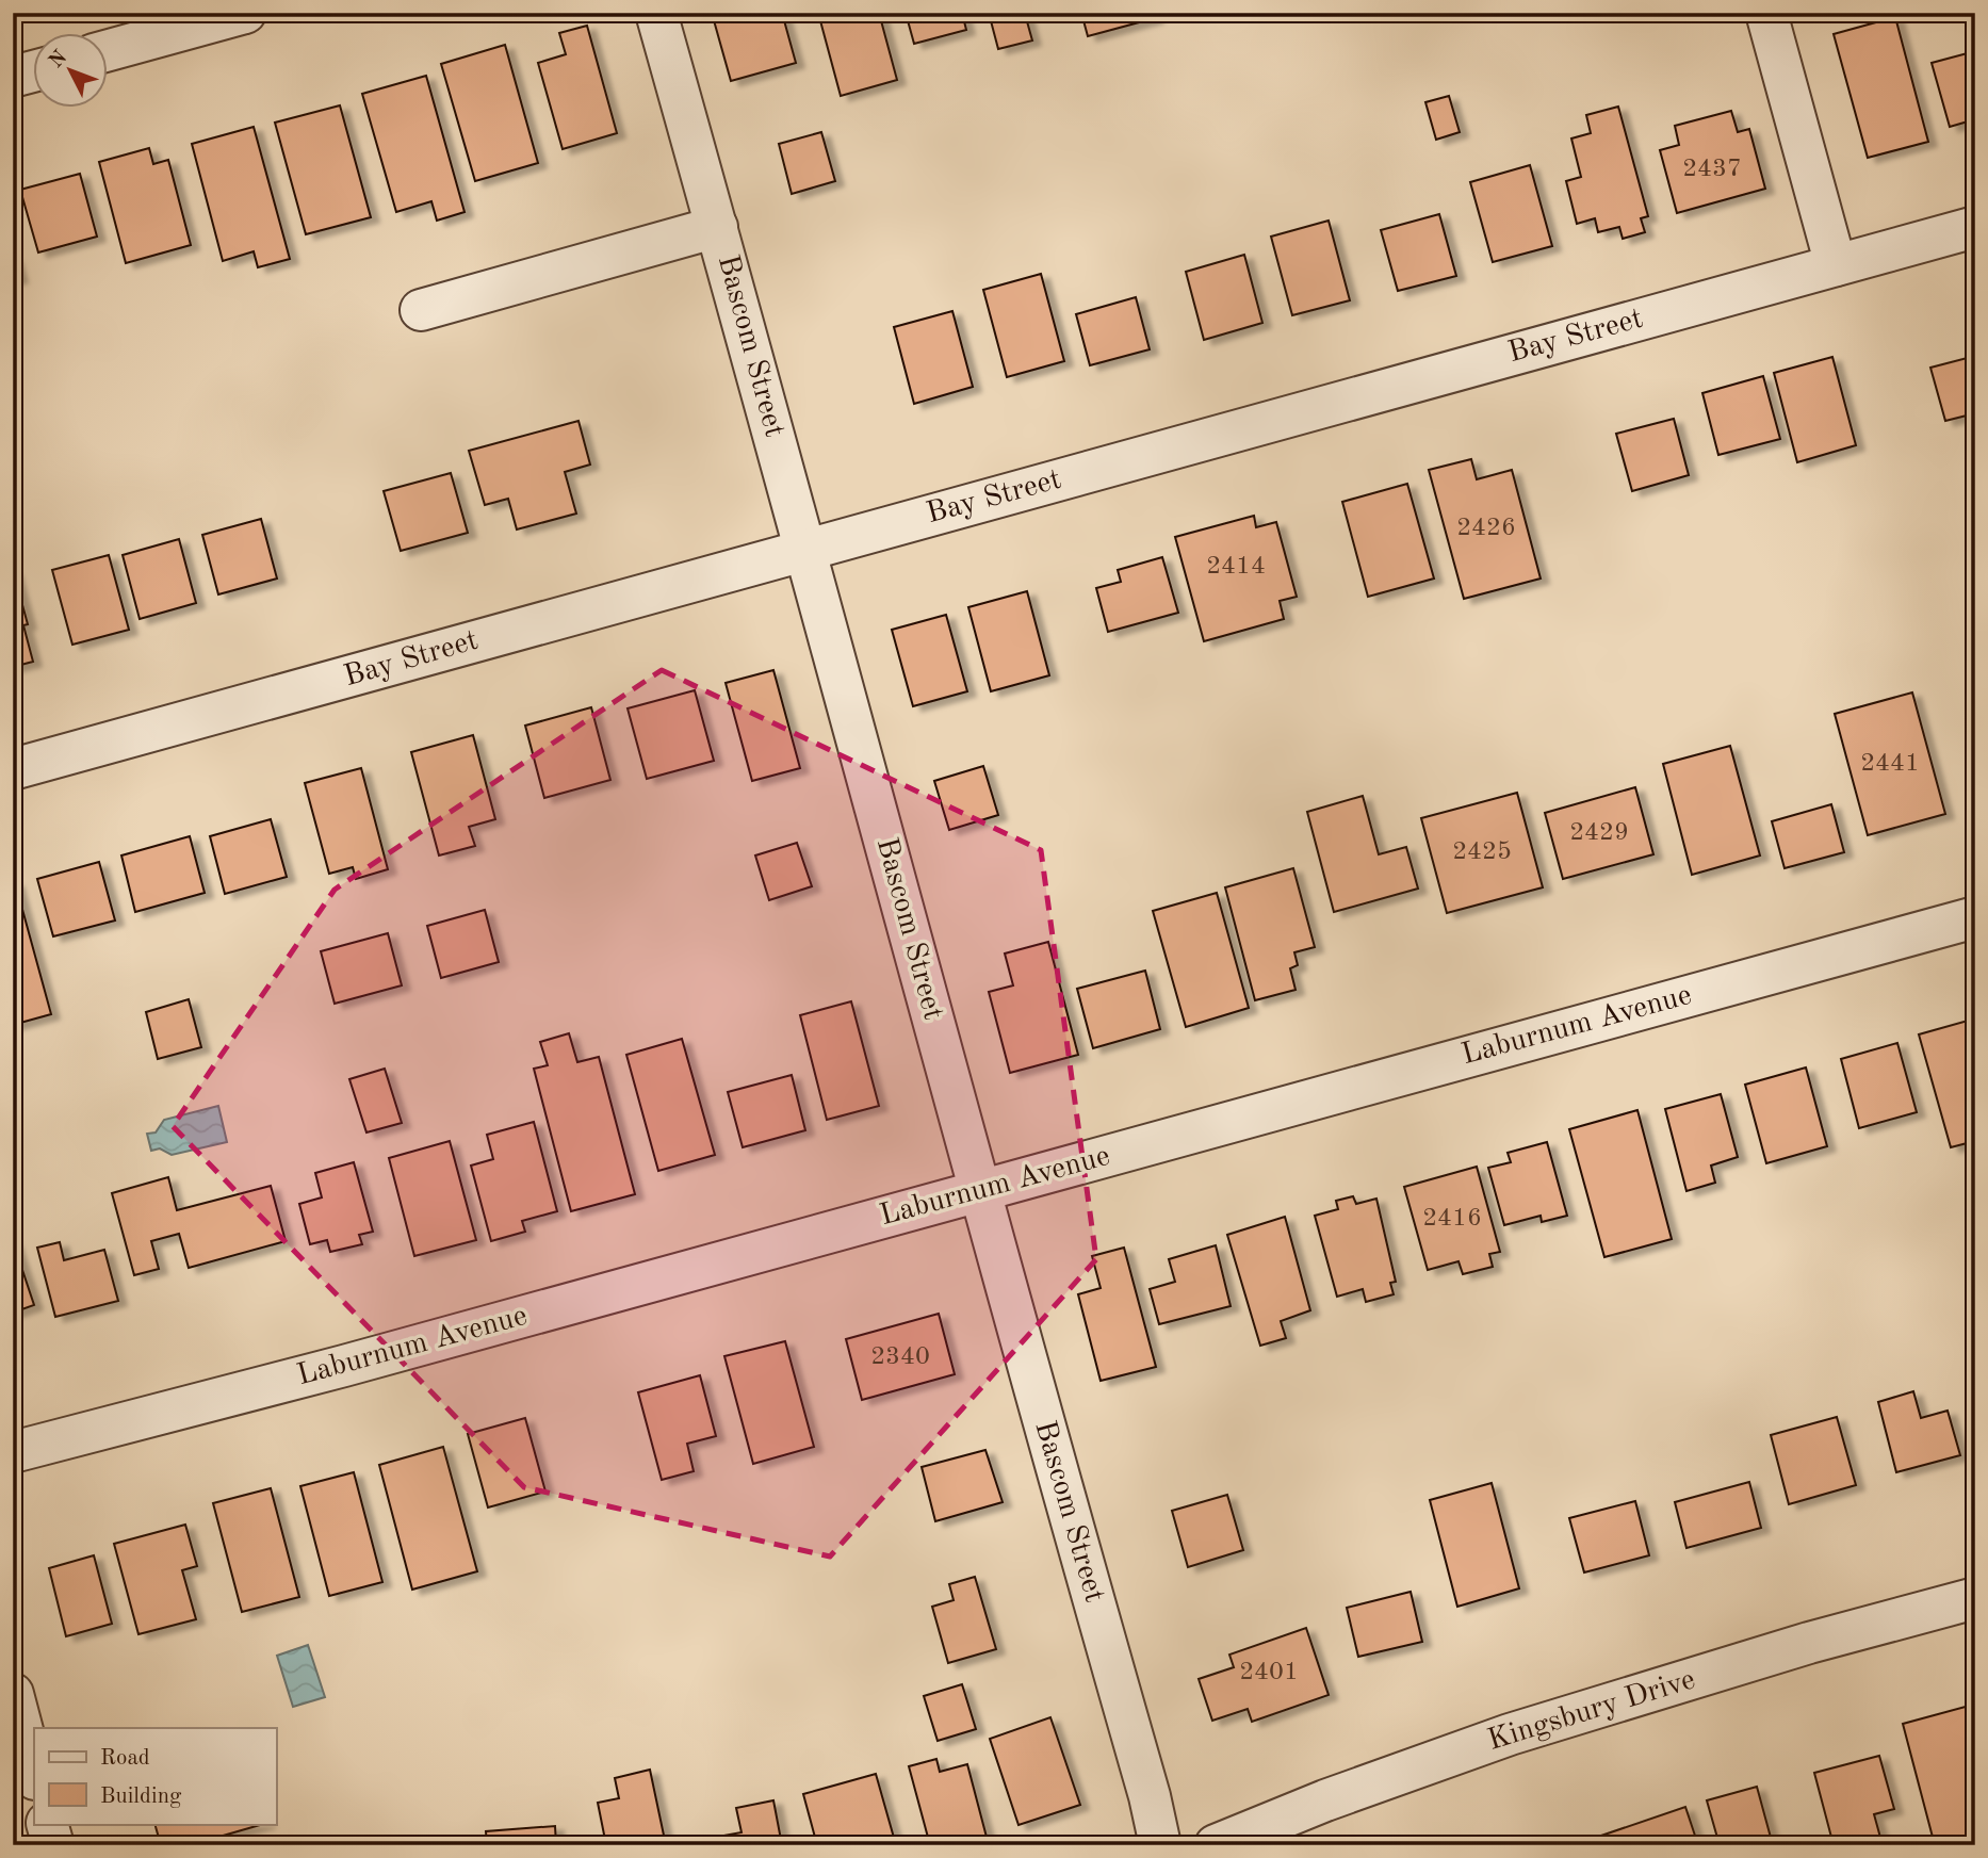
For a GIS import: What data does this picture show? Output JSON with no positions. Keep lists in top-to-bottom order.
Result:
{
  "streets": {
    "street": [
      "Bay Street",
      "Bascom Street",
      "Laburnum Avenue",
      "Kingsbury Drive"
    ]
  },
  "crossings": [
    ["Bay Street", "Bascom Street"],
    ["Bascom Street", "Laburnum Avenue"]
  ],
  "house_numbers": [
    "2437",
    "2426",
    "2414",
    "2441",
    "2429",
    "2425",
    "2416",
    "2340",
    "2401"
  ],
  "legend": ["Road", "Building"],
  "north": "top left"
}
